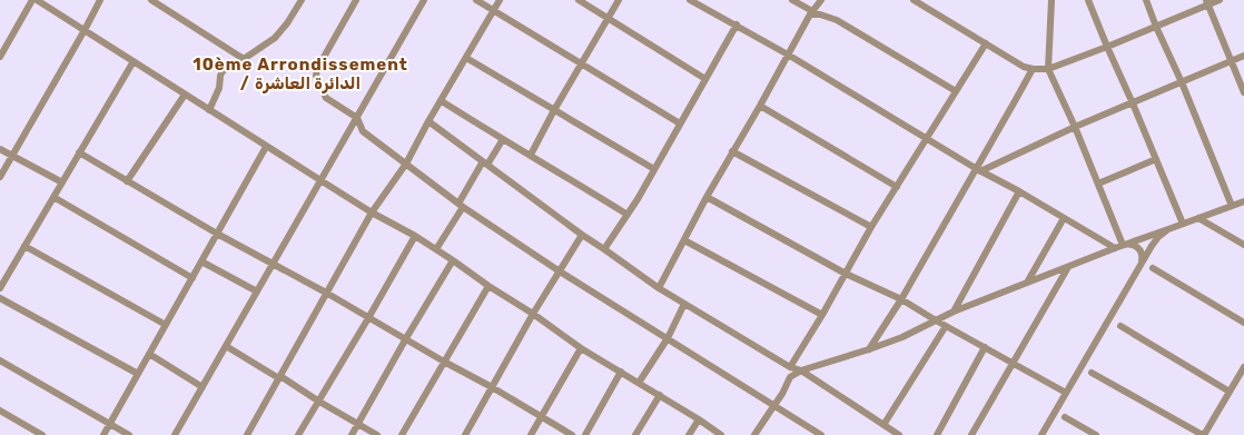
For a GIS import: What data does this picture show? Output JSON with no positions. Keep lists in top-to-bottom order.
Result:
{
  "districts": ["10ème Arrondissement / الدائرة العاشرة"]
}
